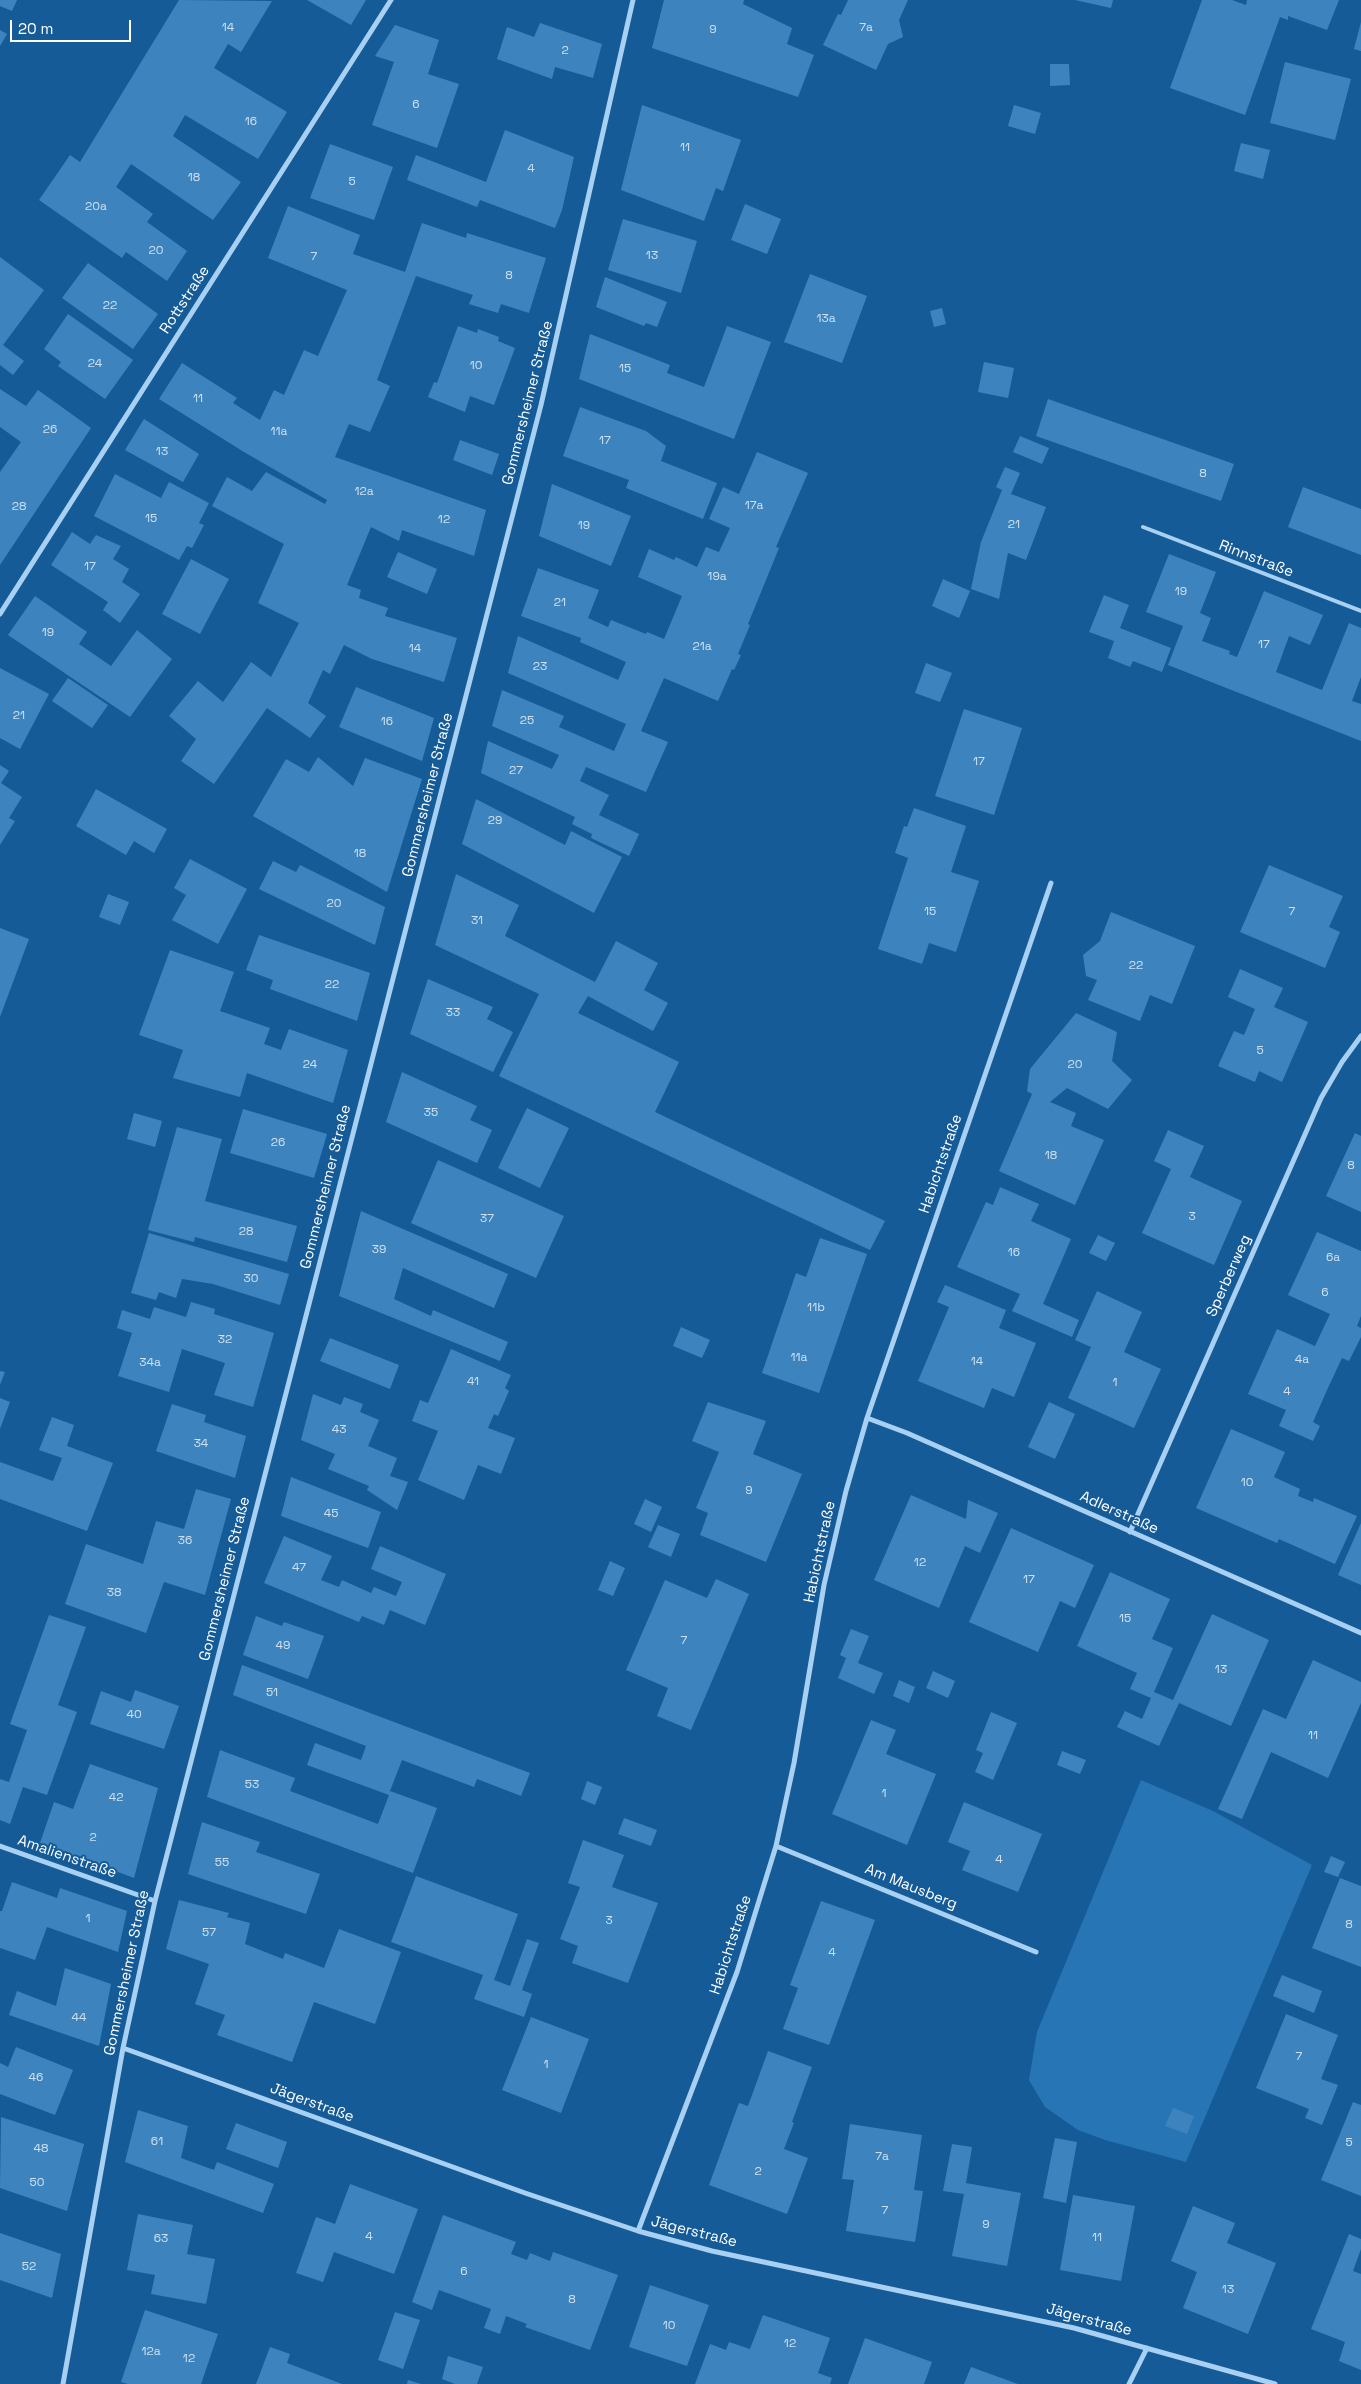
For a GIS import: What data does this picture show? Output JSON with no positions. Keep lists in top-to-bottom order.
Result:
{
  "streets": {
    "street": [
      "Rottstraße",
      "Gommersheimer Straße",
      "Habichtstraße",
      "Sperberweg",
      "Adlerstraße",
      "Amalienstraße",
      "Am Mausberg",
      "Jägerstraße"
    ],
    "lane": ["Rinnstraße"]
  },
  "crossings": [
    ["Gommersheimer Straße", "Amalienstraße"],
    ["Gommersheimer Straße", "Jägerstraße"],
    ["Habichtstraße", "Adlerstraße"],
    ["Habichtstraße", "Am Mausberg"],
    ["Habichtstraße", "Jägerstraße"],
    ["Sperberweg", "Adlerstraße"]
  ],
  "house_numbers": [
    "14",
    "7a",
    "9",
    "2",
    "6",
    "16",
    "11",
    "4",
    "18",
    "5",
    "20a",
    "20",
    "13",
    "7",
    "8",
    "22",
    "13a",
    "24",
    "10",
    "15",
    "11",
    "26",
    "11a",
    "17",
    "13",
    "8",
    "12a",
    "17a",
    "28",
    "15",
    "12",
    "21",
    "19",
    "17",
    "19a",
    "19",
    "21",
    "19",
    "17",
    "21a",
    "14",
    "23",
    "21",
    "25",
    "16",
    "17",
    "27",
    "29",
    "18",
    "20",
    "15",
    "7",
    "31",
    "22",
    "22",
    "33",
    "5",
    "24",
    "20",
    "35",
    "26",
    "18",
    "8",
    "3",
    "37",
    "28",
    "39",
    "16",
    "6a",
    "30",
    "6",
    "11b",
    "32",
    "11a",
    "4a",
    "14",
    "34a",
    "41",
    "1",
    "4",
    "43",
    "34",
    "10",
    "9",
    "45",
    "36",
    "12",
    "47",
    "17",
    "38",
    "15",
    "7",
    "49",
    "13",
    "51",
    "40",
    "11",
    "53",
    "1",
    "42",
    "2",
    "4",
    "55",
    "1",
    "3",
    "8",
    "57",
    "4",
    "44",
    "7",
    "1",
    "46",
    "61",
    "5",
    "48",
    "7a",
    "2",
    "50",
    "7",
    "9",
    "4",
    "11",
    "63",
    "52",
    "6",
    "13",
    "8",
    "10",
    "12",
    "12a",
    "12"
  ],
  "scale_bar": "20 m"
}
